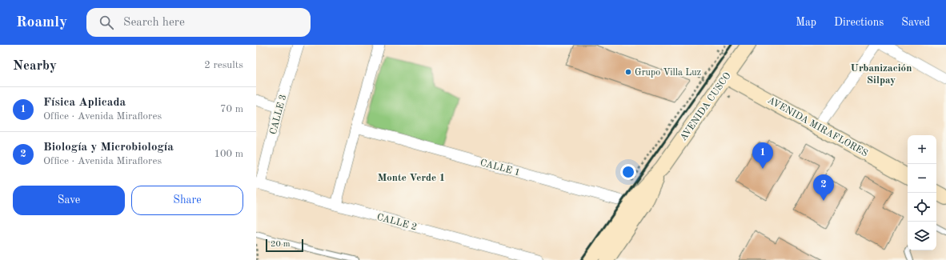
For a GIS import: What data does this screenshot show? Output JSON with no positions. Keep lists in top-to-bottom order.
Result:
{
  "streets": {
    "main road": ["AVENIDA CUSCO", "AVENIDA MIRAFLORES"],
    "street": ["CALLE 3", "CALLE 1", "CALLE 2"]
  },
  "crossings": [
    ["AVENIDA CUSCO", "AVENIDA MIRAFLORES"],
    ["AVENIDA CUSCO", "CALLE 1"],
    ["CALLE 3", "CALLE 2"]
  ],
  "districts": ["Urbanización Silpay", "Monte Verde 1"],
  "places": ["Grupo Villa Luz"],
  "scale_bar": "20 m",
  "page": {
    "header": "Roamly",
    "search": "Search here",
    "nav": ["Map", "Directions", "Saved"],
    "heading": ["Nearby", "2 results"],
    "list": [
      {
        "mark": "1",
        "name": "Física Aplicada",
        "note": "Office · Avenida Miraflores",
        "value": "70 m"
      },
      {
        "mark": "2",
        "name": "Biología y Microbiología",
        "note": "Office · Avenida Miraflores",
        "value": "100 m"
      }
    ],
    "map_buttons": ["+", "−"],
    "pins": ["1", "2"],
    "buttons": ["Save", "Share"],
    "scale": "20 m"
  }
}
